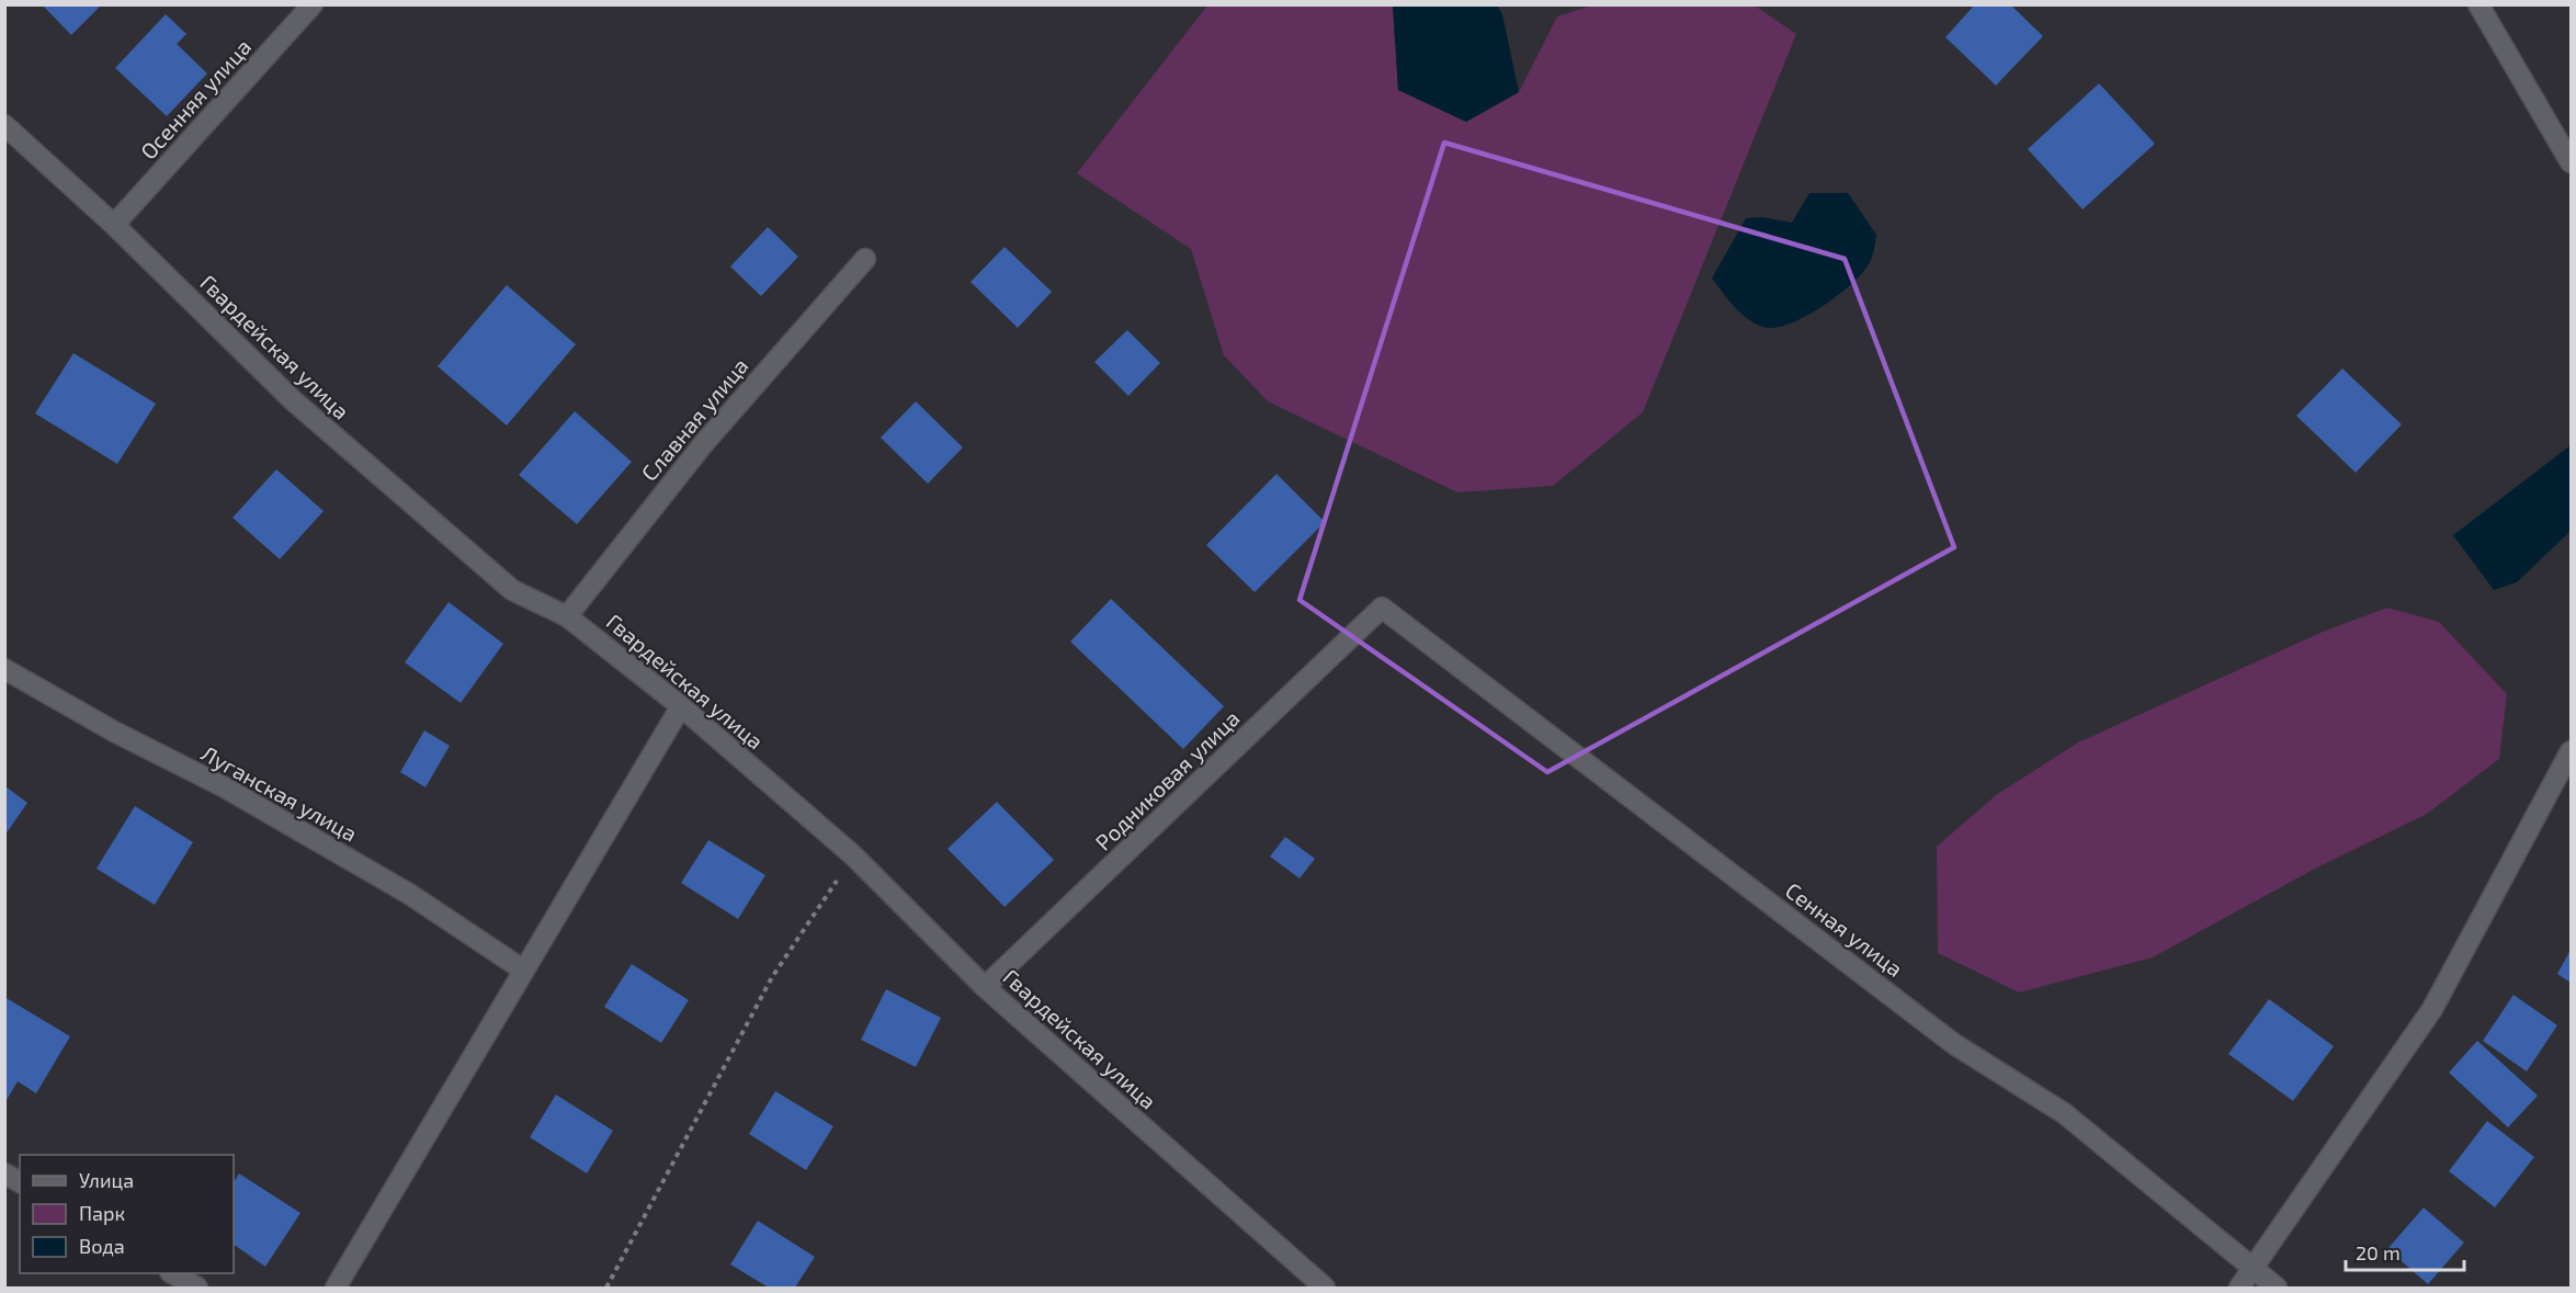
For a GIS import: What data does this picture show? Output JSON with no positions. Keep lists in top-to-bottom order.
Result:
{
  "streets": {
    "street": [
      "Осенняя улица",
      "Гвардейская улица",
      "Славная улица",
      "Родниковая улица",
      "Луганская улица",
      "Сенная улица"
    ]
  },
  "crossings": [
    ["Осенняя улица", "Гвардейская улица"],
    ["Гвардейская улица", "Славная улица"],
    ["Гвардейская улица", "Родниковая улица"],
    ["Родниковая улица", "Сенная улица"]
  ],
  "legend": ["Улица", "Парк", "Вода"],
  "scale_bar": "20 m"
}
